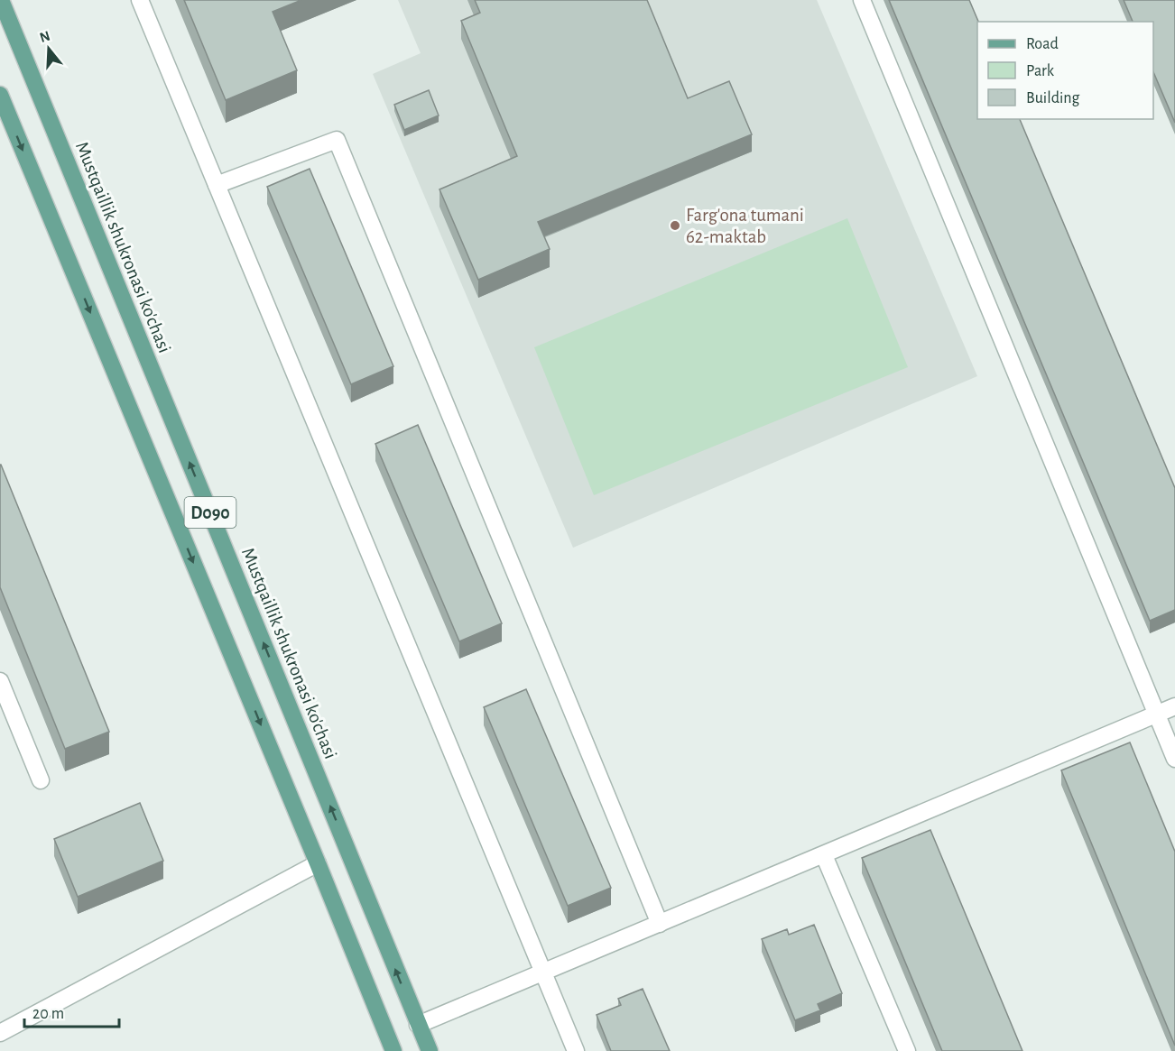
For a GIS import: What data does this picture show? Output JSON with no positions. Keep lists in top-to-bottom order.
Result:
{
  "streets": {
    "main road": ["Mustqaillik shukronasi ko'chasi", "D090"]
  },
  "places": ["Farg'ona tumani 62-maktab"],
  "legend": ["Road", "Park", "Building"],
  "scale_bar": "20 m",
  "north": "top"
}
